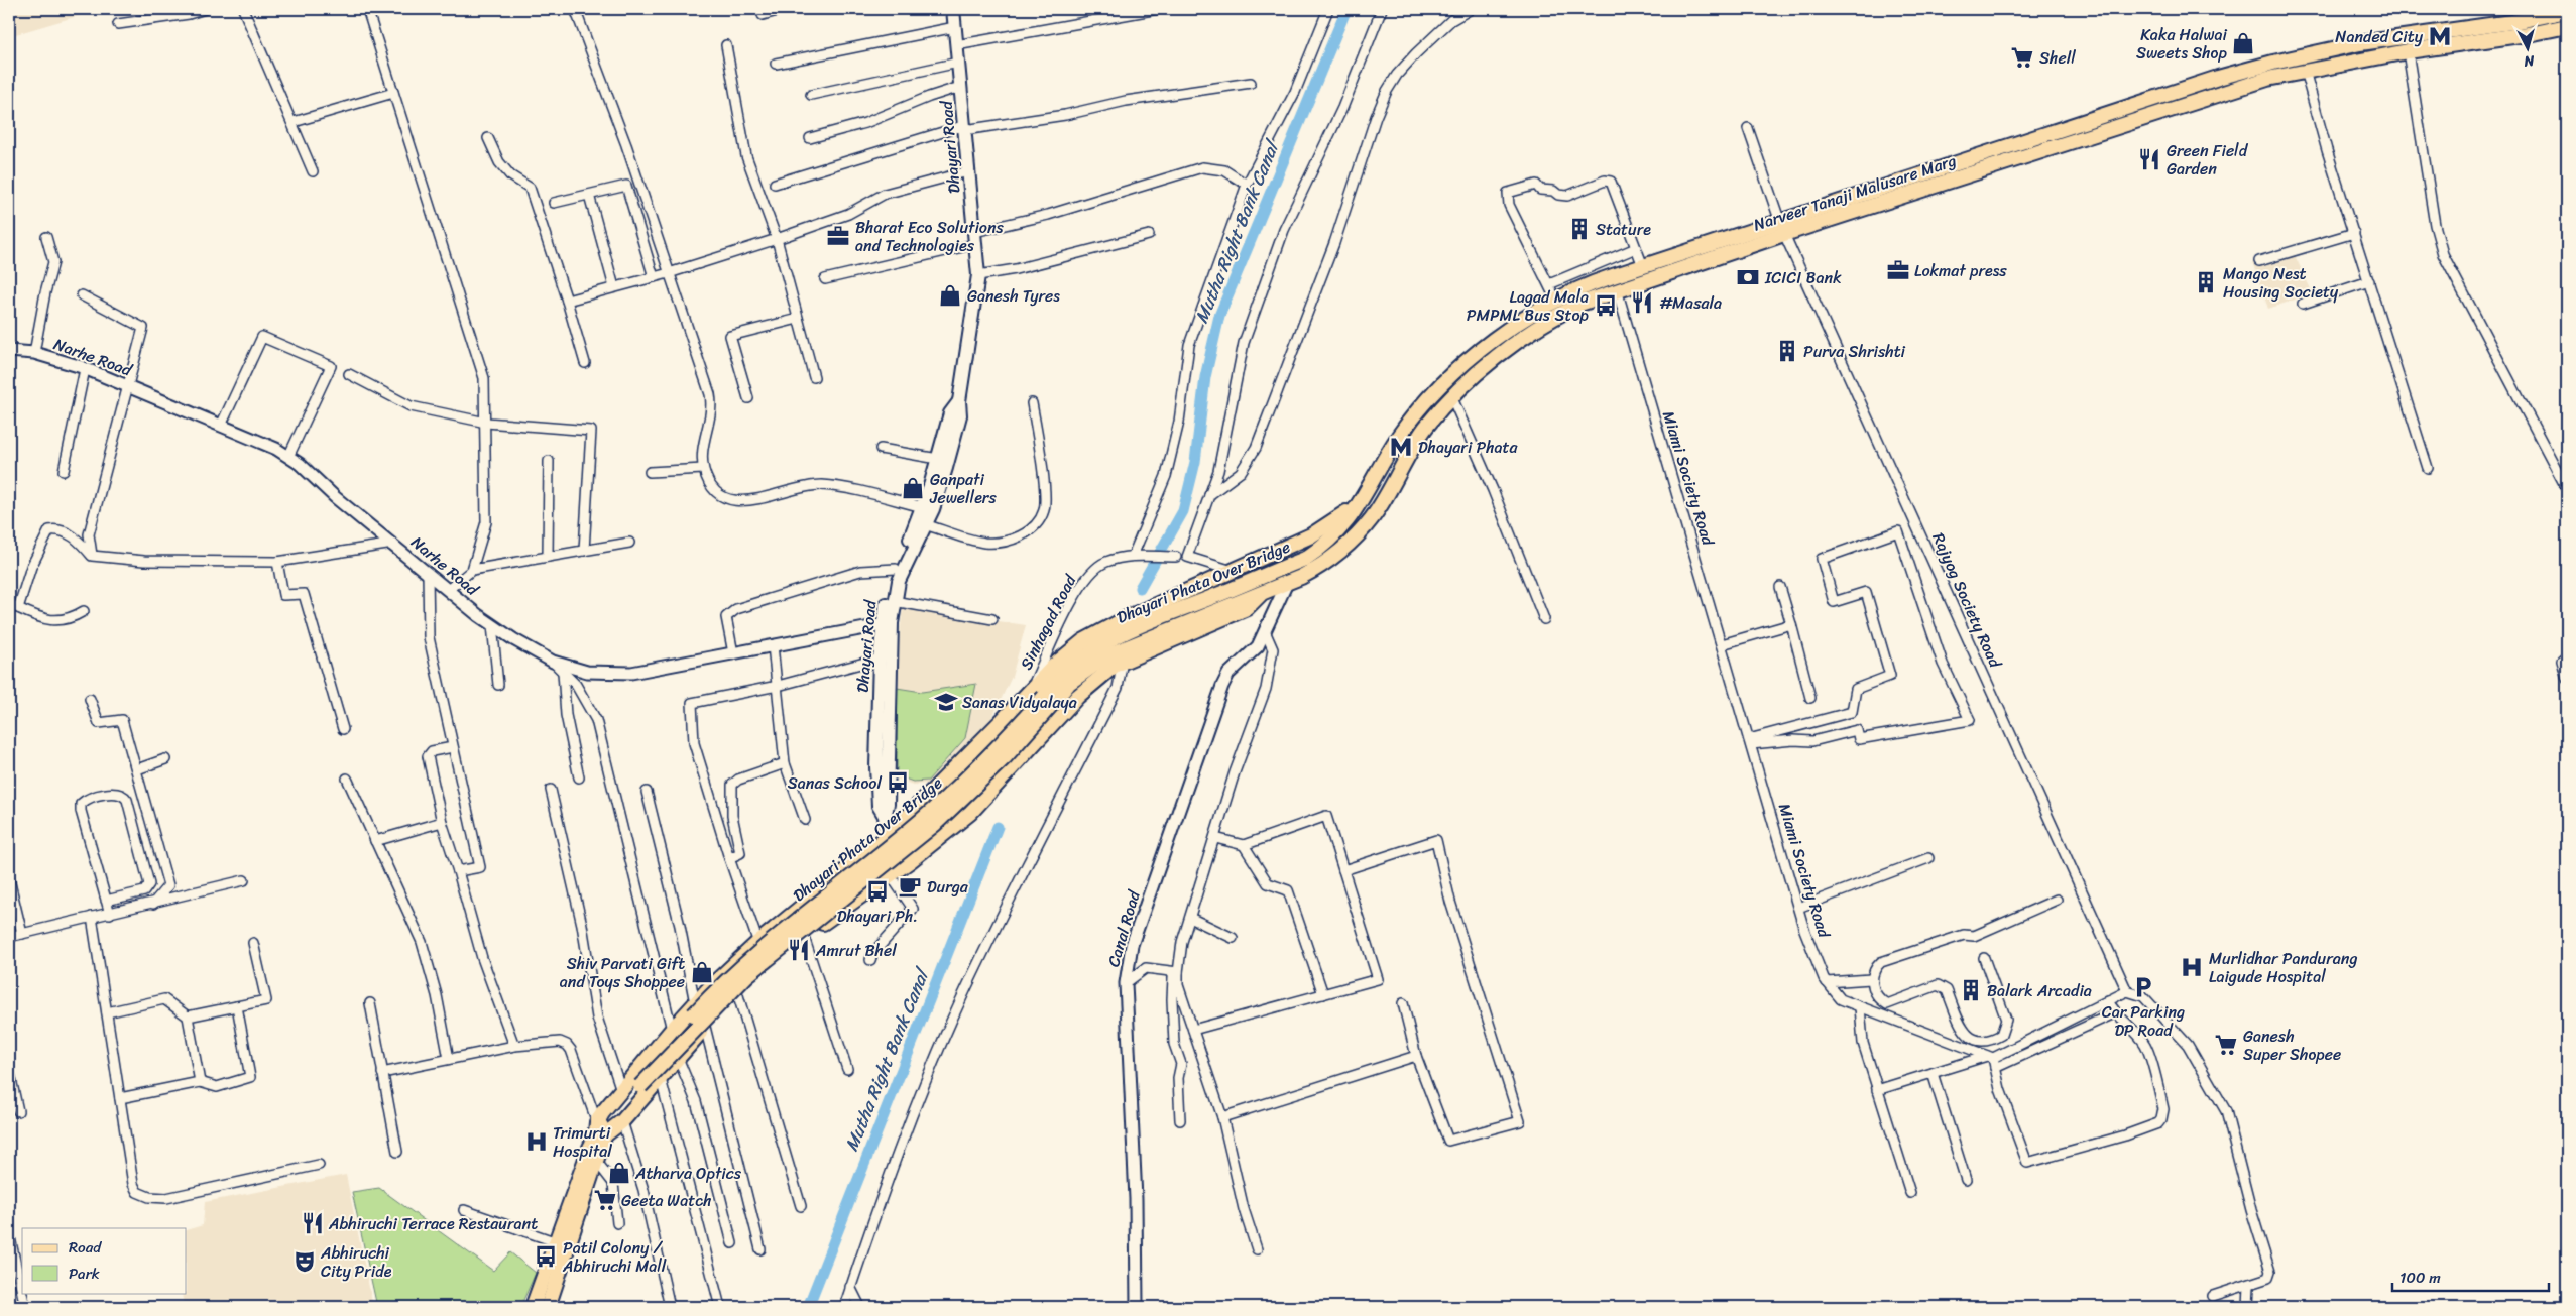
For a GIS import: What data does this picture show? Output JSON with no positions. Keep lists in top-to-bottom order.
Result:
{
  "streets": {
    "main road": ["Dhayari Road", "Narveer Tanaji Malusare Marg", "Dhayari Phata Over Bridge"],
    "street": [
      "Narhe Road",
      "Miami Society Road",
      "Rajyog Society Road",
      "Sinhagad Road",
      "Canal Road"
    ]
  },
  "crossings": [
    ["Dhayari Road", "Narhe Road"],
    ["Narveer Tanaji Malusare Marg", "Miami Society Road"],
    ["Narveer Tanaji Malusare Marg", "Dhayari Phata Over Bridge"],
    ["Narveer Tanaji Malusare Marg", "Rajyog Society Road"],
    ["Narveer Tanaji Malusare Marg", "Canal Road"]
  ],
  "water": ["Mutha Right Bank Canal"],
  "places": {
    "metro station": ["Nanded City", "Dhayari Phata"],
    "shop": [
      "Kaka Halwai Sweets Shop",
      "Ganesh Tyres",
      "Ganpati Jewellers",
      "Shiv Parvati Gift and Toys Shoppee",
      "Atharva Optics"
    ],
    "supermarket": ["Shell", "Ganesh Super Shopee", "Geeta Watch"],
    "restaurant": [
      "Green Field Garden",
      "#Masala",
      "Amrut Bhel",
      "Abhiruchi Terrace Restaurant"
    ],
    "building": [
      "Stature",
      "Mango Nest Housing Society",
      "Purva Shrishti",
      "Balark Arcadia"
    ],
    "office": ["Bharat Eco Solutions and Technologies", "Lokmat press"],
    "bank": ["ICICI Bank"],
    "bus stop": [
      "Lagad Mala PMPML Bus Stop",
      "Sanas School",
      "Dhayari Ph.",
      "Patil Colony / Abhiruchi Mall"
    ],
    "school or university": ["Sanas Vidyalaya"],
    "cafe": ["Durga"],
    "hospital": ["Murlidhar Pandurang Laigude Hospital", "Trimurti Hospital"],
    "parking": ["Car Parking DP Road"],
    "theatre": ["Abhiruchi City Pride"]
  },
  "legend": ["Road", "Park"],
  "scale_bar": "100 m",
  "north": "bottom"
}
